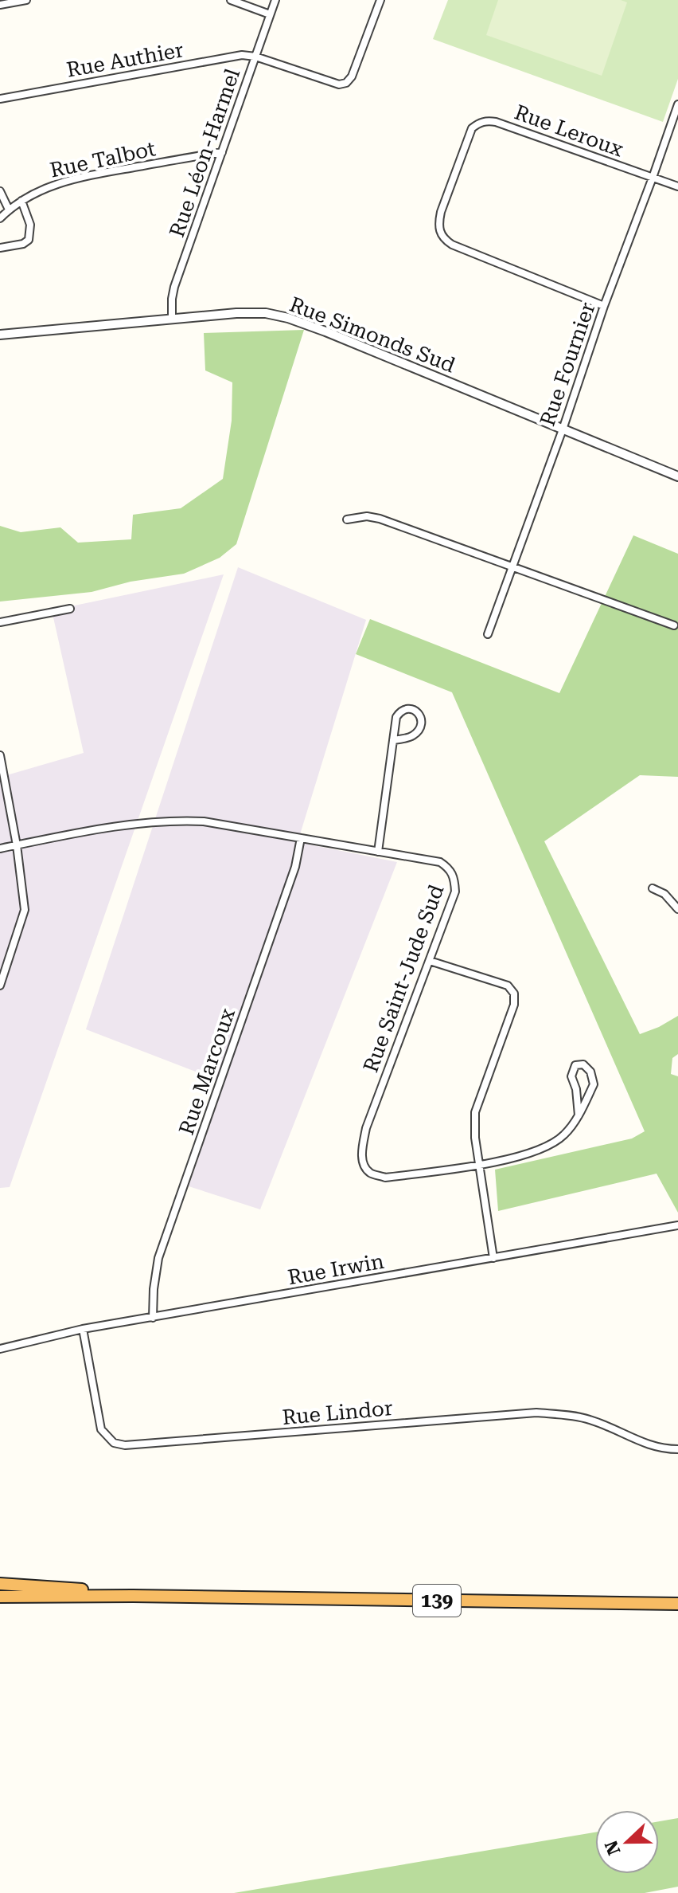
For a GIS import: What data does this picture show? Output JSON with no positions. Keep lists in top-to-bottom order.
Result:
{
  "streets": {
    "highway": ["139"],
    "street": [
      "Rue Authier",
      "Rue Leroux",
      "Rue Léon-Harmel",
      "Rue Talbot",
      "Rue Simonds Sud",
      "Rue Fournier",
      "Rue Saint-Jude Sud",
      "Rue Marcoux",
      "Rue Irwin",
      "Rue Lindor"
    ]
  },
  "crossings": [
    ["Rue Authier", "Rue Léon-Harmel"],
    ["Rue Leroux", "Rue Fournier"],
    ["Rue Léon-Harmel", "Rue Talbot"],
    ["Rue Léon-Harmel", "Rue Simonds Sud"],
    ["Rue Simonds Sud", "Rue Fournier"],
    ["Rue Saint-Jude Sud", "Rue Marcoux"],
    ["Rue Marcoux", "Rue Irwin"],
    ["Rue Irwin", "Rue Lindor"]
  ],
  "north": "left"
}
